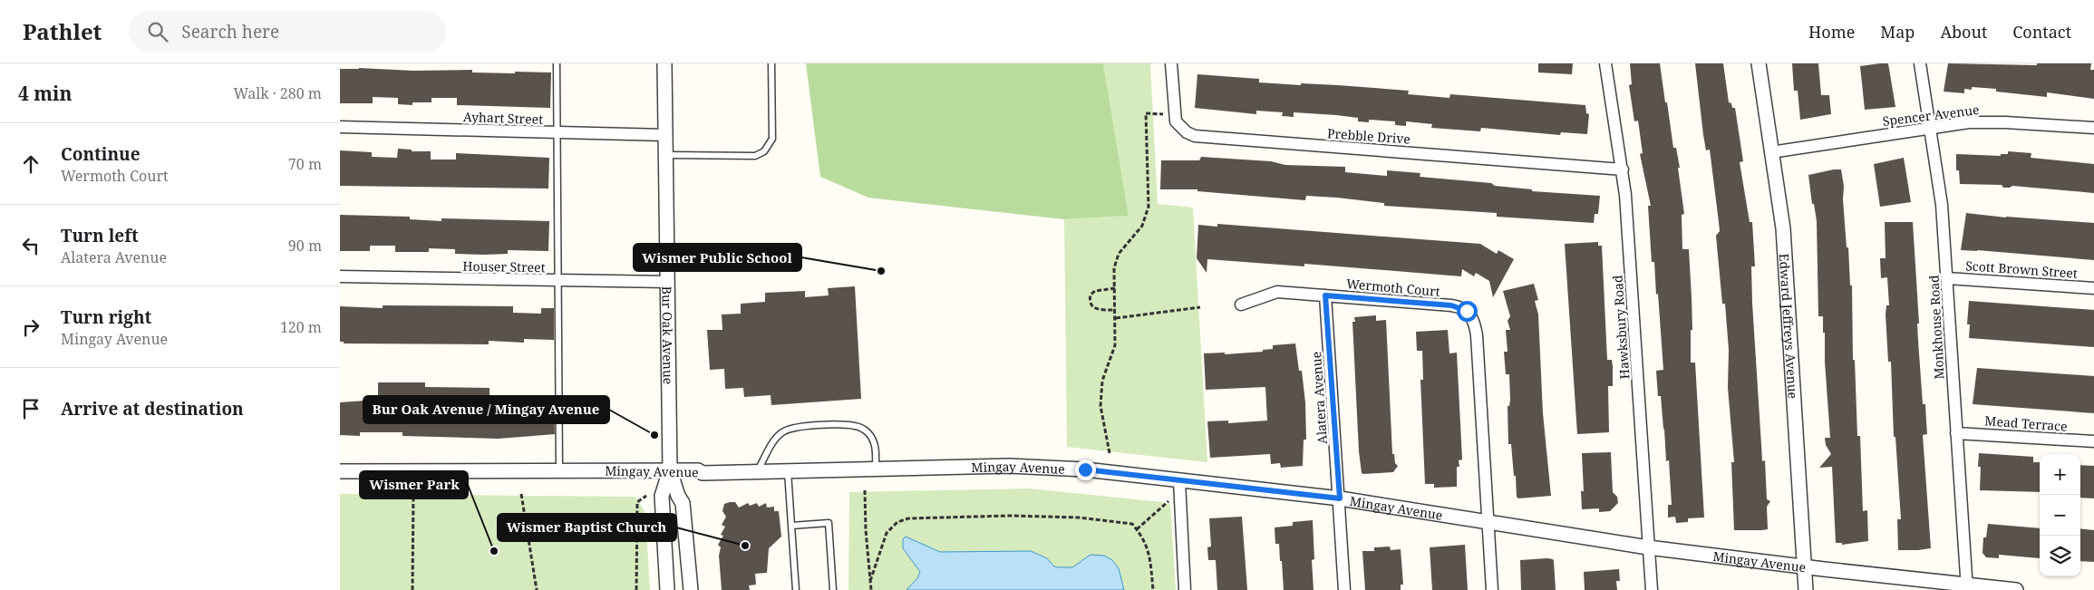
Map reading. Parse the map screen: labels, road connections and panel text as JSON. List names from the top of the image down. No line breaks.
{"streets":{"street":["Spencer Avenue","Ayhart Street","Prebble Drive","Houser Street","Scott Brown Street","Wermoth Court","Edward Jeffreys Avenue","Hawksbury Road","Monkhouse Road","Bur Oak Avenue","Alatera Avenue","Mead Terrace","Mingay Avenue"]},"crossings":[["Spencer Avenue","Edward Jeffreys Avenue"],["Spencer Avenue","Monkhouse Road"],["Ayhart Street","Bur Oak Avenue"],["Prebble Drive","Hawksbury Road"],["Houser Street","Bur Oak Avenue"],["Scott Brown Street","Monkhouse Road"],["Wermoth Court","Alatera Avenue"],["Wermoth Court","Mingay Avenue"],["Edward Jeffreys Avenue","Mingay Avenue"],["Hawksbury Road","Mingay Avenue"],["Monkhouse Road","Mead Terrace"],["Monkhouse Road","Mingay Avenue"],["Bur Oak Avenue","Mingay Avenue"],["Alatera Avenue","Mingay Avenue"]],"places":["Wismer Public School","Bur Oak Avenue / Mingay Avenue","Wismer Baptist Church","Wismer Park"],"page":{"header":"Pathlet","search":"Search here","nav":["Home","Map","About","Contact"],"heading":["4 min","Walk · 280 m"],"list":[["Continue","Wermoth Court","70 m"],["Turn left","Alatera Avenue","90 m"],["Turn right","Mingay Avenue","120 m"],"Arrive at destination"],"map_buttons":["+","−"]}}
